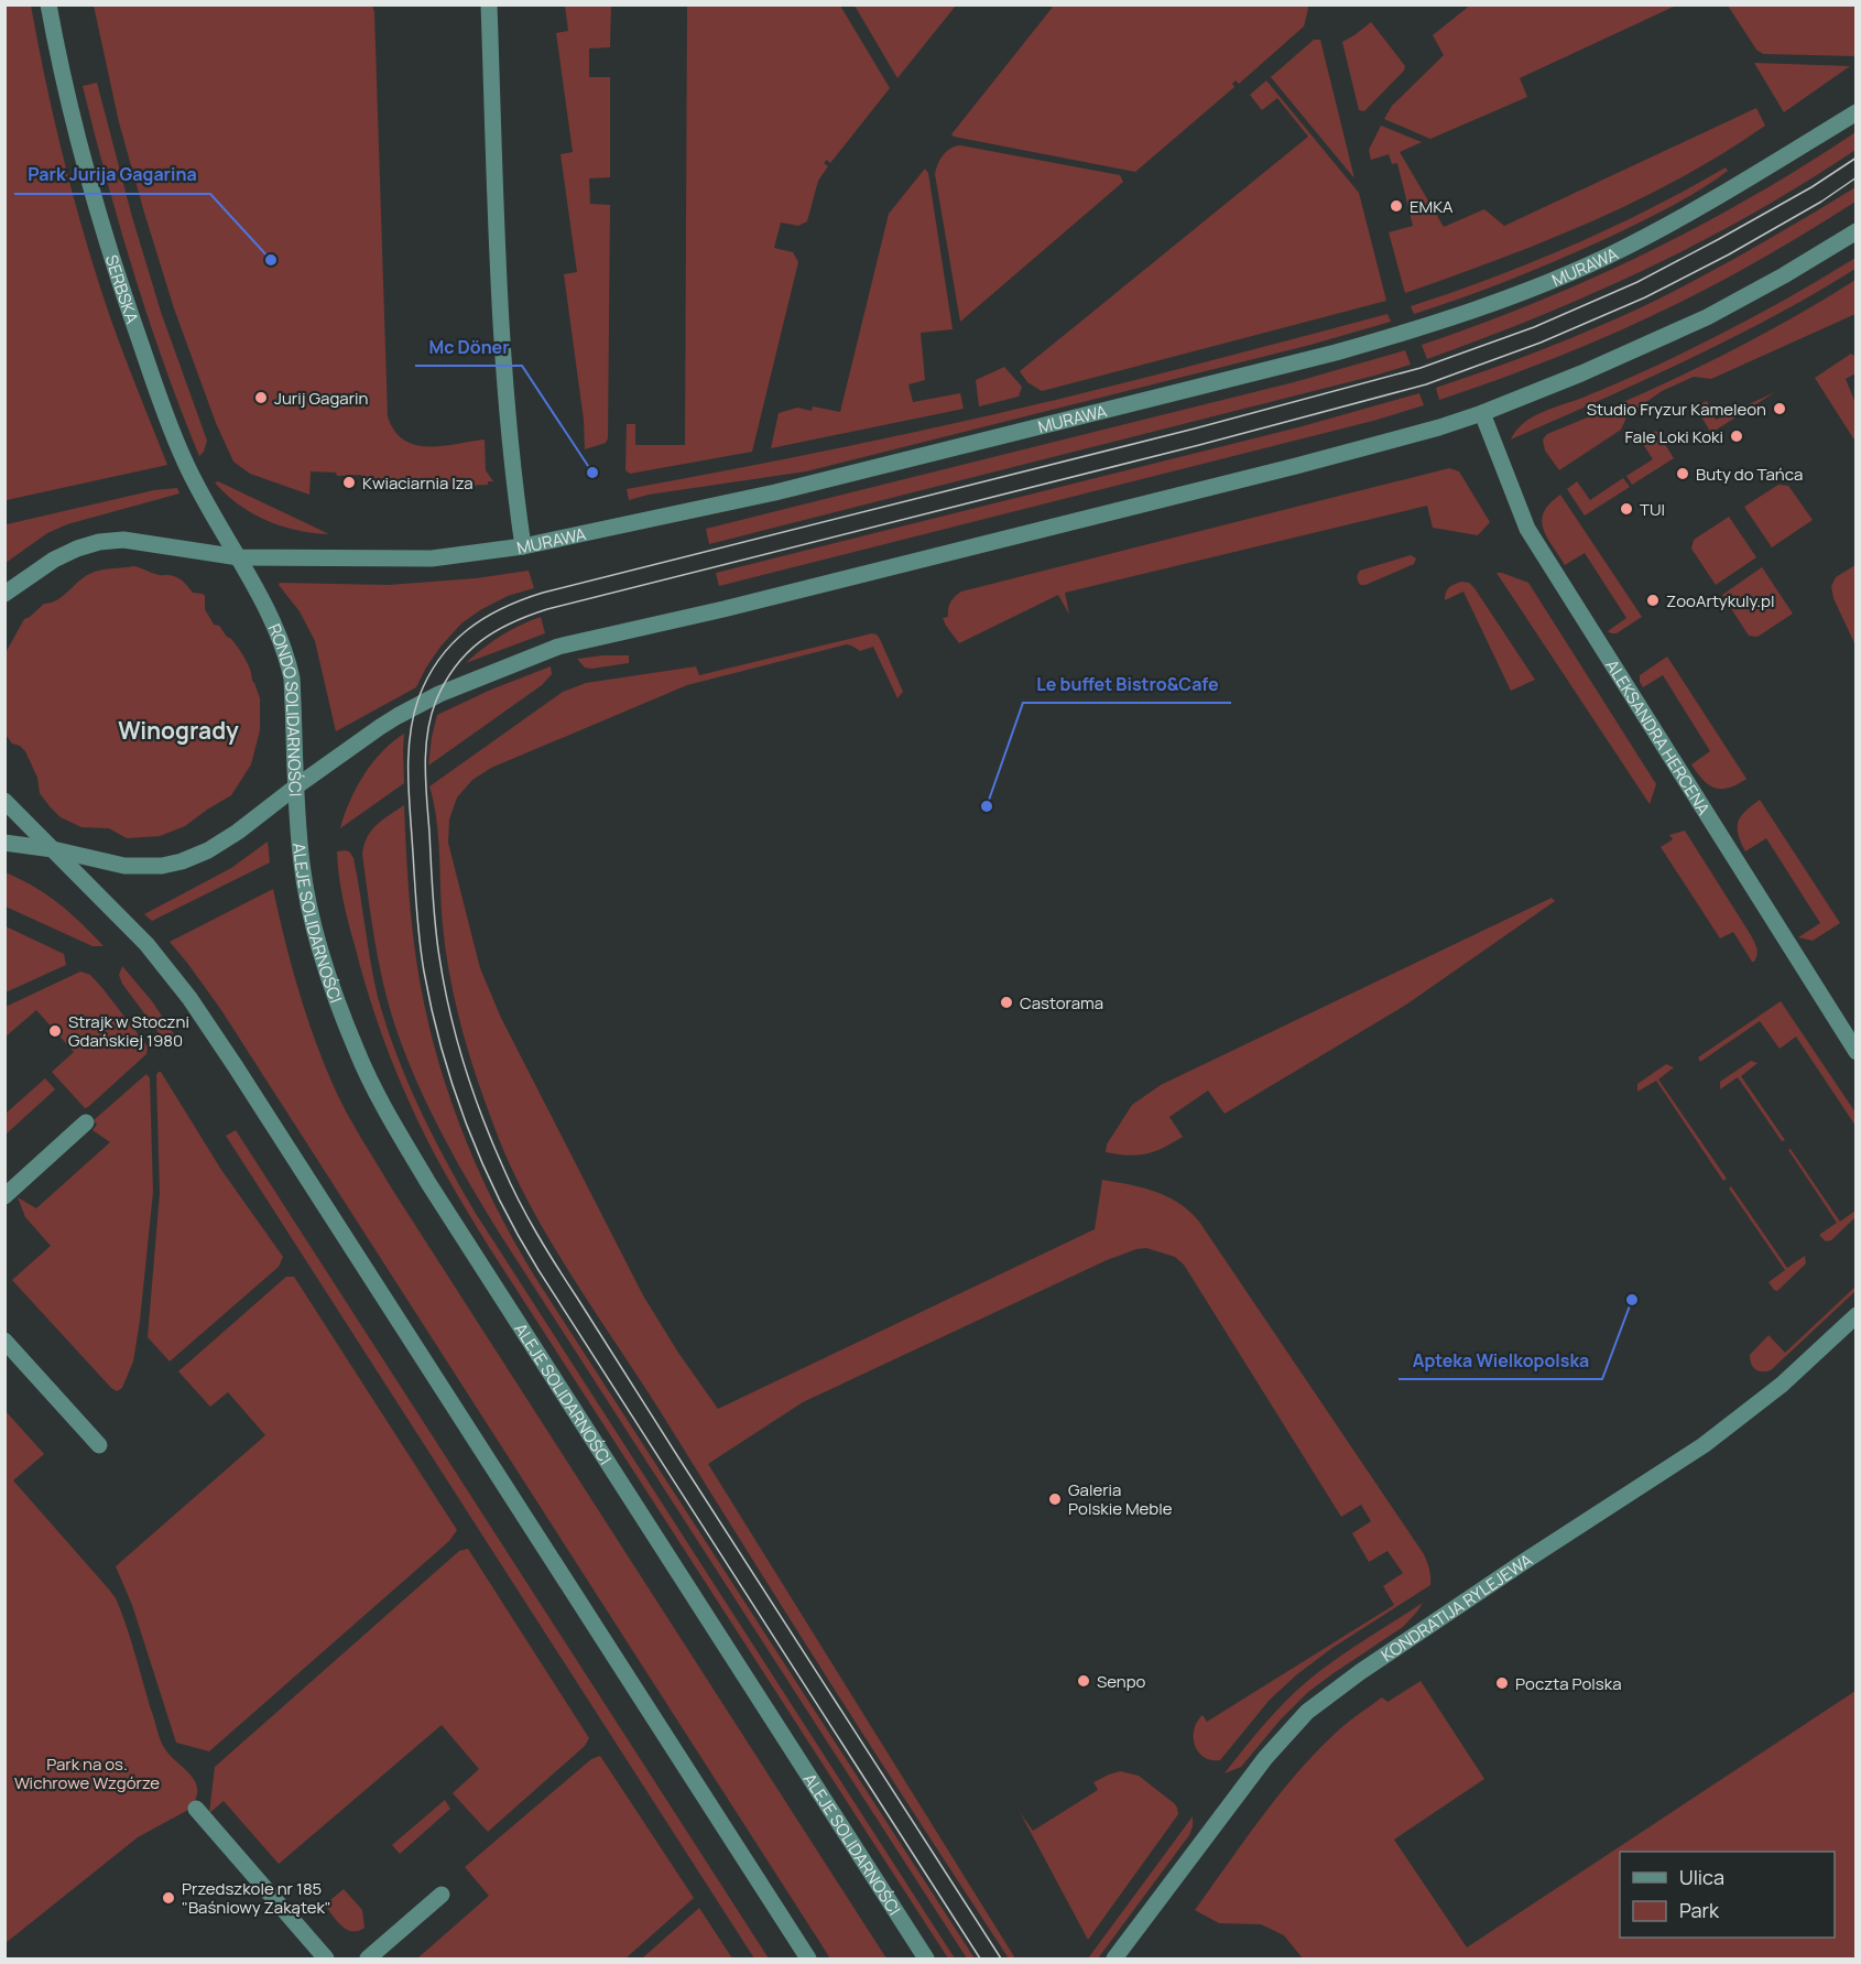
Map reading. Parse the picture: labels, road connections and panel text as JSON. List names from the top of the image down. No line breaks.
{"streets":{"street":["MURAWA","SERBSKA","RONDO SOLIDARNOŚCI","ALEKSANDRA HERCENA","ALEJE SOLIDARNOŚCI","KONDRATIJA RYLEJEWA"]},"crossings":[["MURAWA","SERBSKA"],["MURAWA","RONDO SOLIDARNOŚCI"],["SERBSKA","RONDO SOLIDARNOŚCI"],["RONDO SOLIDARNOŚCI","ALEJE SOLIDARNOŚCI"]],"districts":["Winogrady"],"parks":["Park na os. Wichrowe Wzgórze"],"places":["EMKA","Park Jurija Gagarina","Jurij Gagarin","Studio Fryzur Kameleon","Fale Loki Koki","Mc Döner","Buty do Tańca","Kwiaciarnia Iza","TUI","ZooArtykuly.pl","Le buffet Bistro&Cafe","Castorama","Strajk w Stoczni Gdańskiej 1980","Apteka Wielkopolska","Galeria Polskie Meble","Senpo","Poczta Polska","Przedszkole nr 185 \"Baśniowy Zakątek\""],"legend":["Ulica","Park"]}
